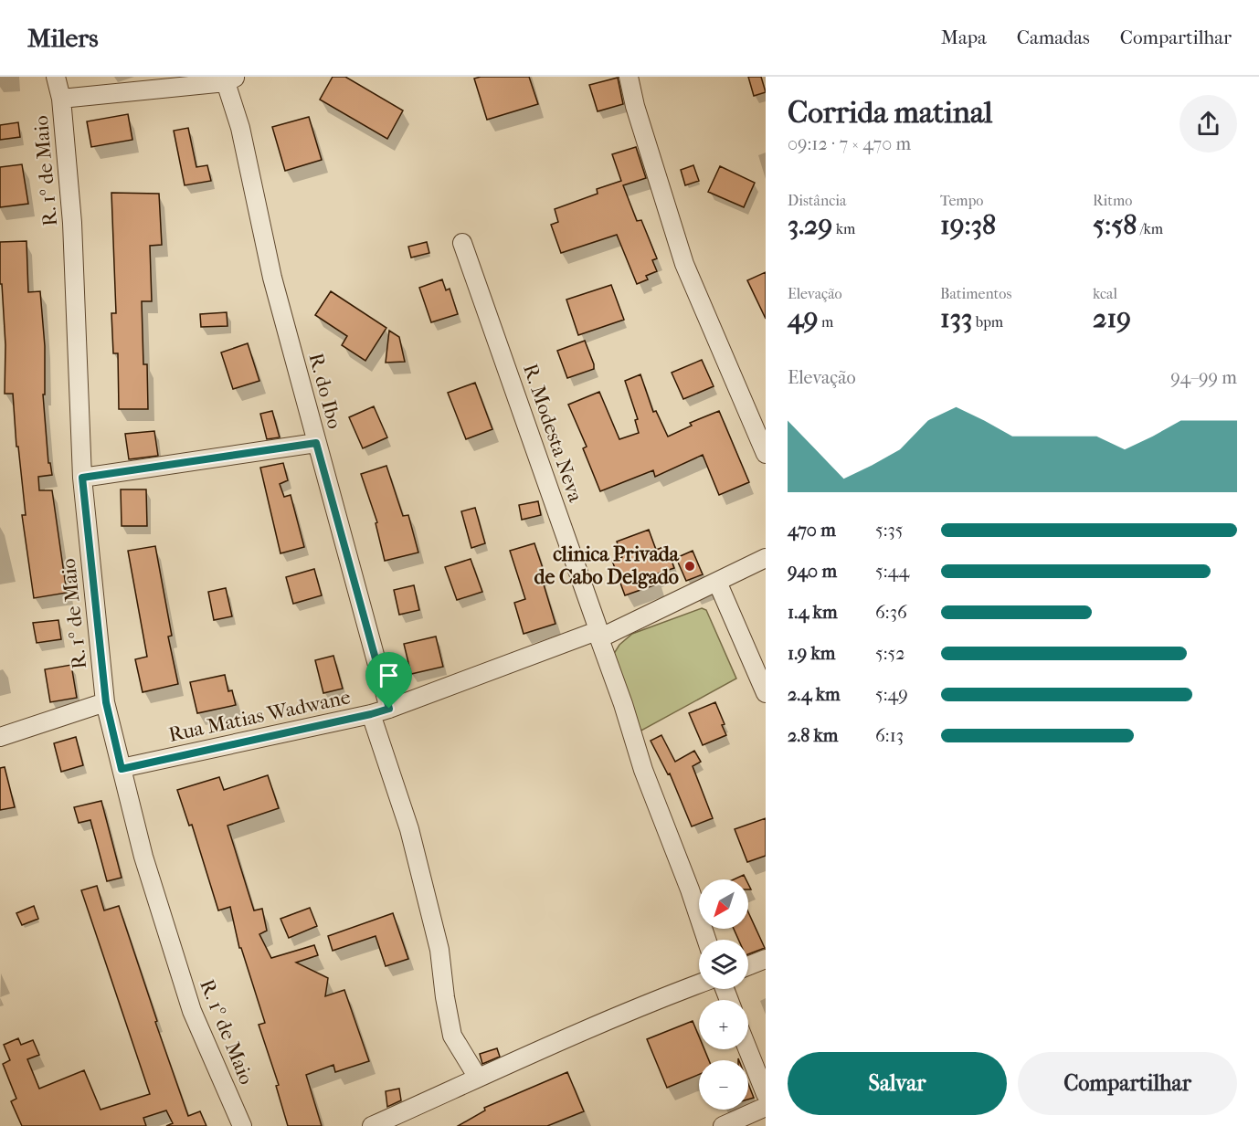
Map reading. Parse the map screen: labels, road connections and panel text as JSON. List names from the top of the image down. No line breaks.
{"streets":{"street":["R. 1º de Maio","R. do Ibo","R. Modesta Neva","Rua Matias Wadwane"]},"crossings":[["R. 1º de Maio","Rua Matias Wadwane"],["R. do Ibo","Rua Matias Wadwane"],["R. Modesta Neva","Rua Matias Wadwane"]],"places":["clinica Privada de Cabo Delgado"],"north":"bottom left","page":{"header":"Milers","nav":["Mapa","Camadas","Compartilhar"],"heading":["Corrida matinal","09:12 · 7 × 470 m"],"stats":[["Distância","3.29 km"],["Tempo","19:38"],["Ritmo","5:58 /km"],["Elevação","49 m"],["Batimentos","133 bpm"],["kcal","219"]],"chart":["Elevação","94–99 m"],"list":[{"name":"470 m","note":"5:35"},{"name":"940 m","note":"5:44"},{"name":"1.4 km","note":"6:36"},{"name":"1.9 km","note":"5:52"},{"name":"2.4 km","note":"5:49"},{"name":"2.8 km","note":"6:13"}],"map_buttons":["+","−"],"buttons":["Salvar","Compartilhar"]}}
